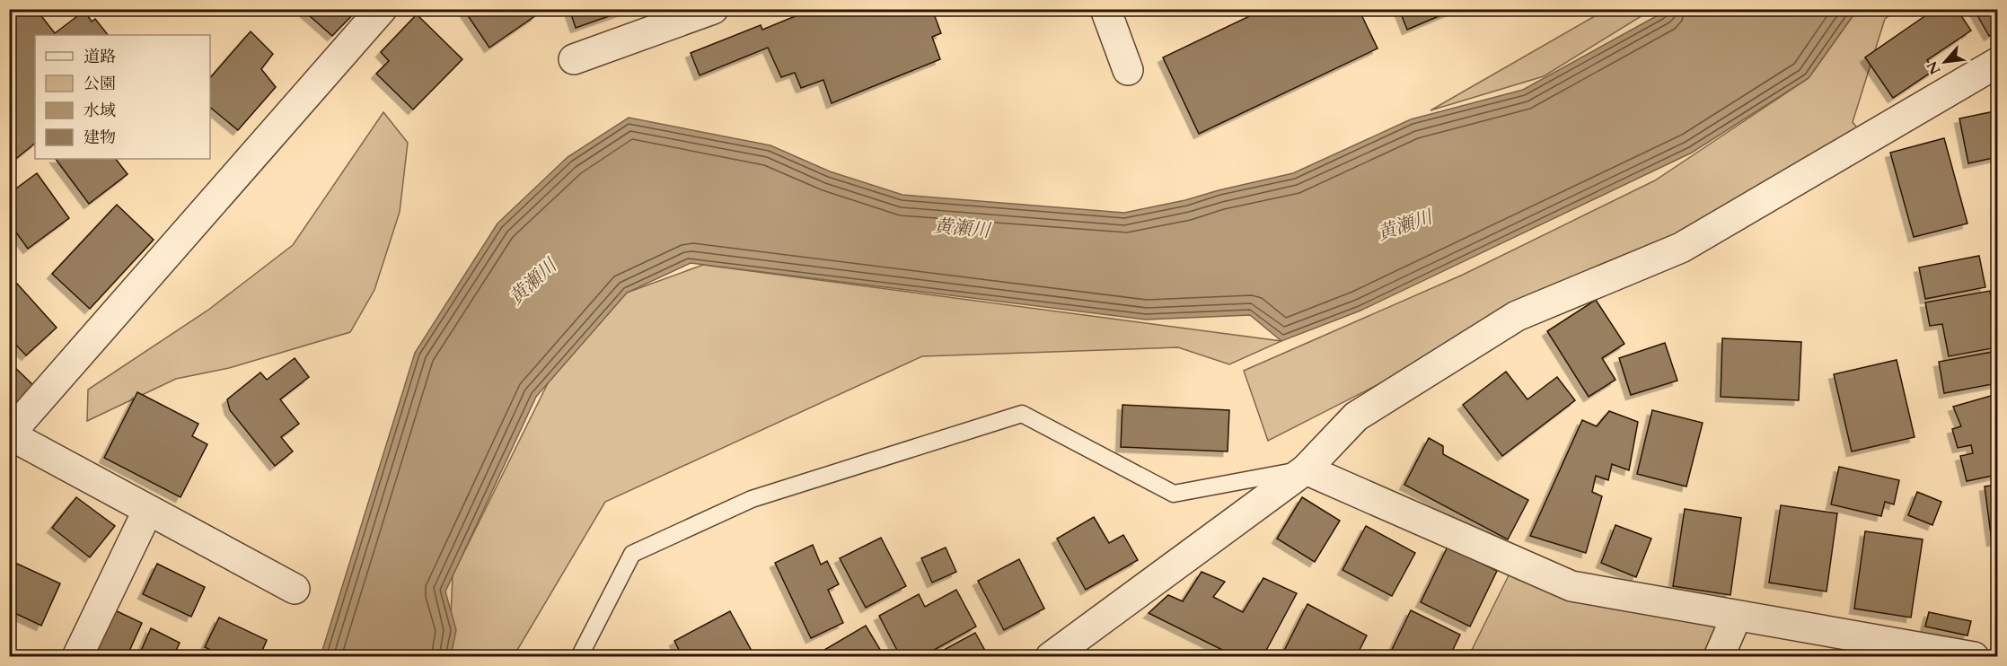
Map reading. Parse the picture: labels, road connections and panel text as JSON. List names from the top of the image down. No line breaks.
{"water":["黄瀬川"],"legend":["道路","公園","水域","建物"],"north":"bottom left"}
